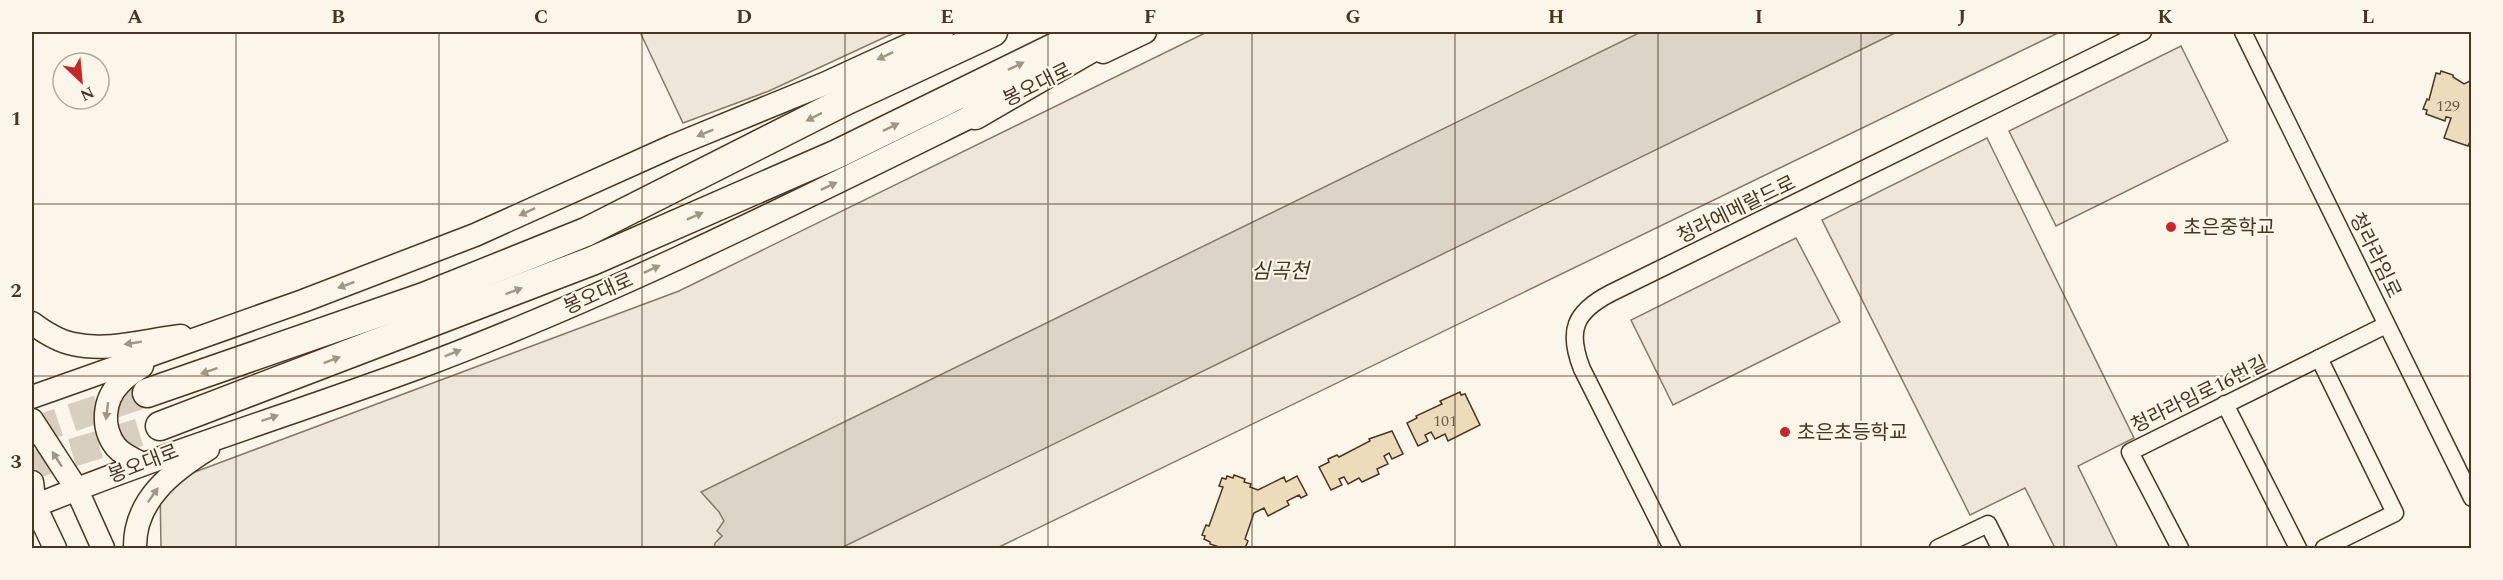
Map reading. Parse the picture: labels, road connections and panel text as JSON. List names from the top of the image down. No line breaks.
{"streets":{"highway":["봉오대로"],"street":["청라에메랄드로","청라라임로","청라라임로16번길"]},"crossings":[["청라라임로","청라라임로16번길"]],"water":["심곡천"],"places":["초은중학교","초은초등학교"],"house_numbers":["129","101"],"north":"bottom right","grid":{"columns":["A","B","C","D","E","F","G","H","I","J","K","L"],"rows":["1","2","3"]}}
